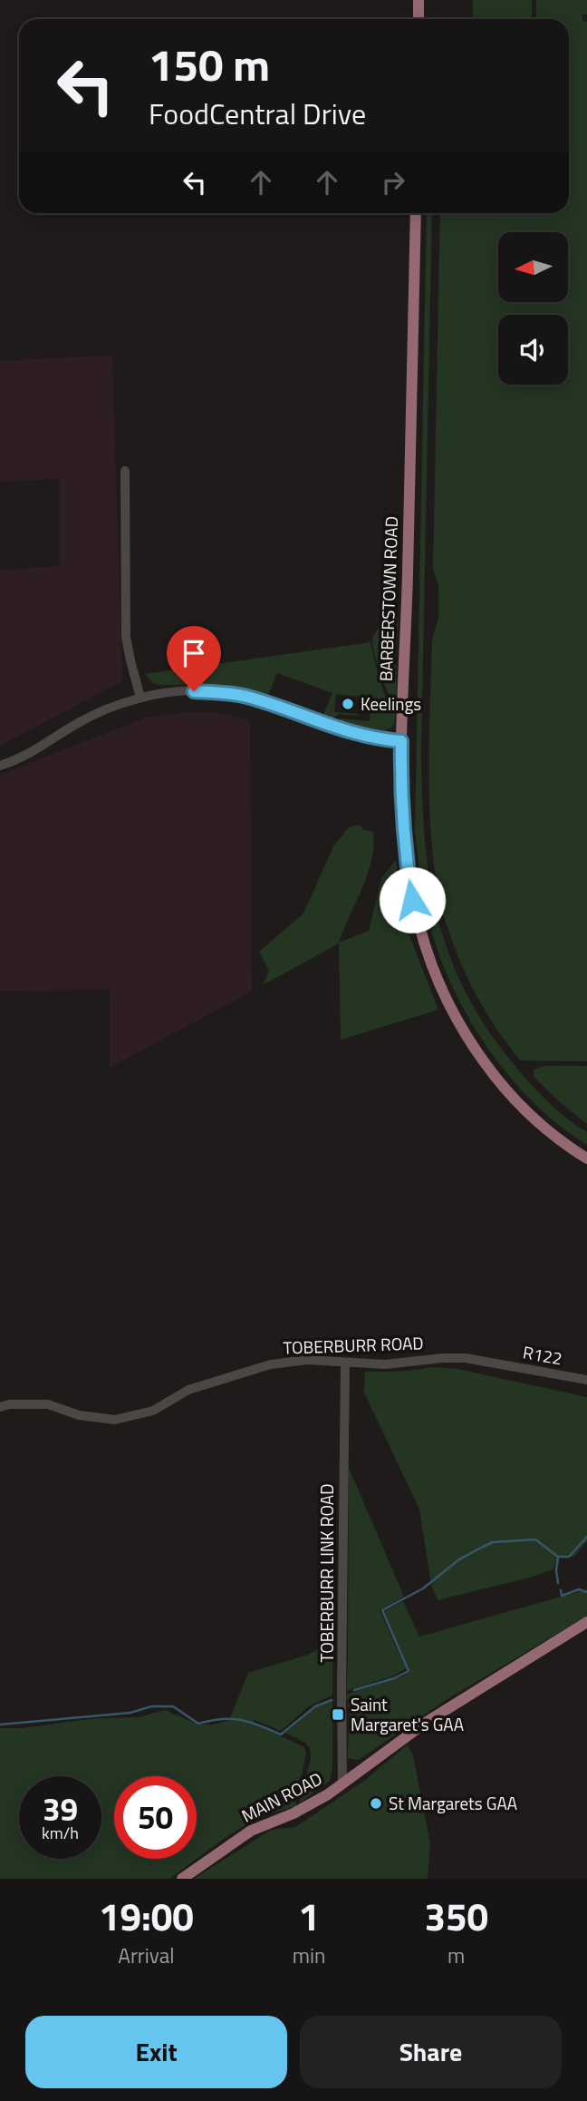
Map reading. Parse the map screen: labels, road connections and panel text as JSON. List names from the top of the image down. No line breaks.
{"streets":{"main road":["BARBERSTOWN ROAD","MAIN ROAD"],"street":["TOBERBURR ROAD","R122","TOBERBURR LINK ROAD"]},"crossings":[["TOBERBURR ROAD","R122"],["TOBERBURR ROAD","TOBERBURR LINK ROAD"],["TOBERBURR LINK ROAD","MAIN ROAD"]],"places":{"other":["Keelings","St Margarets GAA"],"transit":["Saint Margaret's GAA"]},"north":"left","page":{"turn":["150 m","FoodCentral Drive"],"speed":"39 km/h","limit":"50","eta":["19:00","Arrival","1","min","350","m"],"buttons":["Exit","Share"]}}
